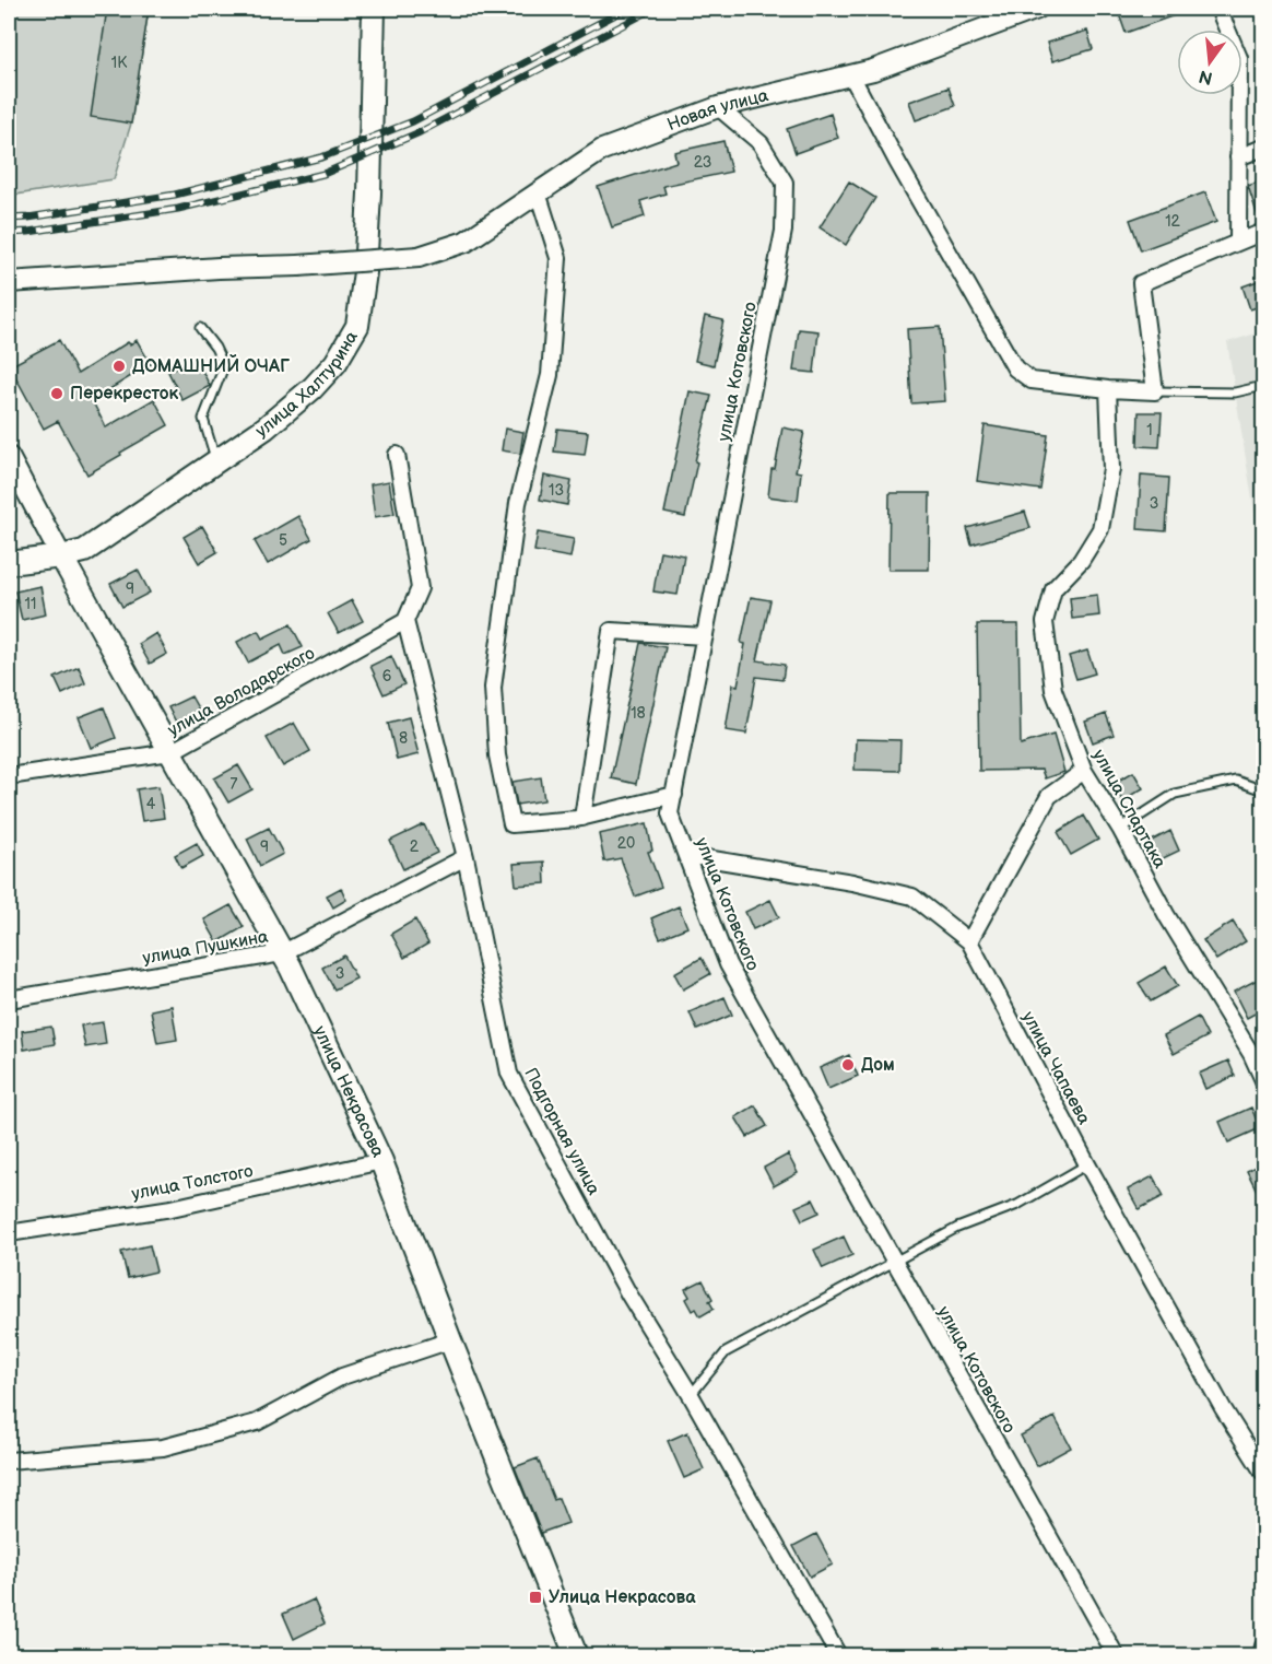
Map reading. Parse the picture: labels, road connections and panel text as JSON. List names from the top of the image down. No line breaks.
{"streets":{"main road":["улица Халтурина","улица Некрасова"],"street":["Новая улица","улица Котовского","улица Володарского","улица Спартака","улица Пушкина","улица Чапаева","Подгорная улица","улица Толстого"]},"crossings":[["Новая улица","улица Котовского"],["улица Котовского","улица Чапаева"],["улица Халтурина","улица Некрасова"],["улица Володарского","улица Некрасова"],["улица Володарского","Подгорная улица"],["улица Пушкина","улица Некрасова"],["улица Пушкина","Подгорная улица"],["улица Некрасова","улица Толстого"]],"places":{"other":["ДОМАШНИЙ ОЧАГ","Перекресток","Дом"],"transit":["Улица Некрасова"]},"house_numbers":["1К","23","12","1","13","3","5","9","11","6","18","8","7","4","20","9","2","3"],"north":"bottom"}
